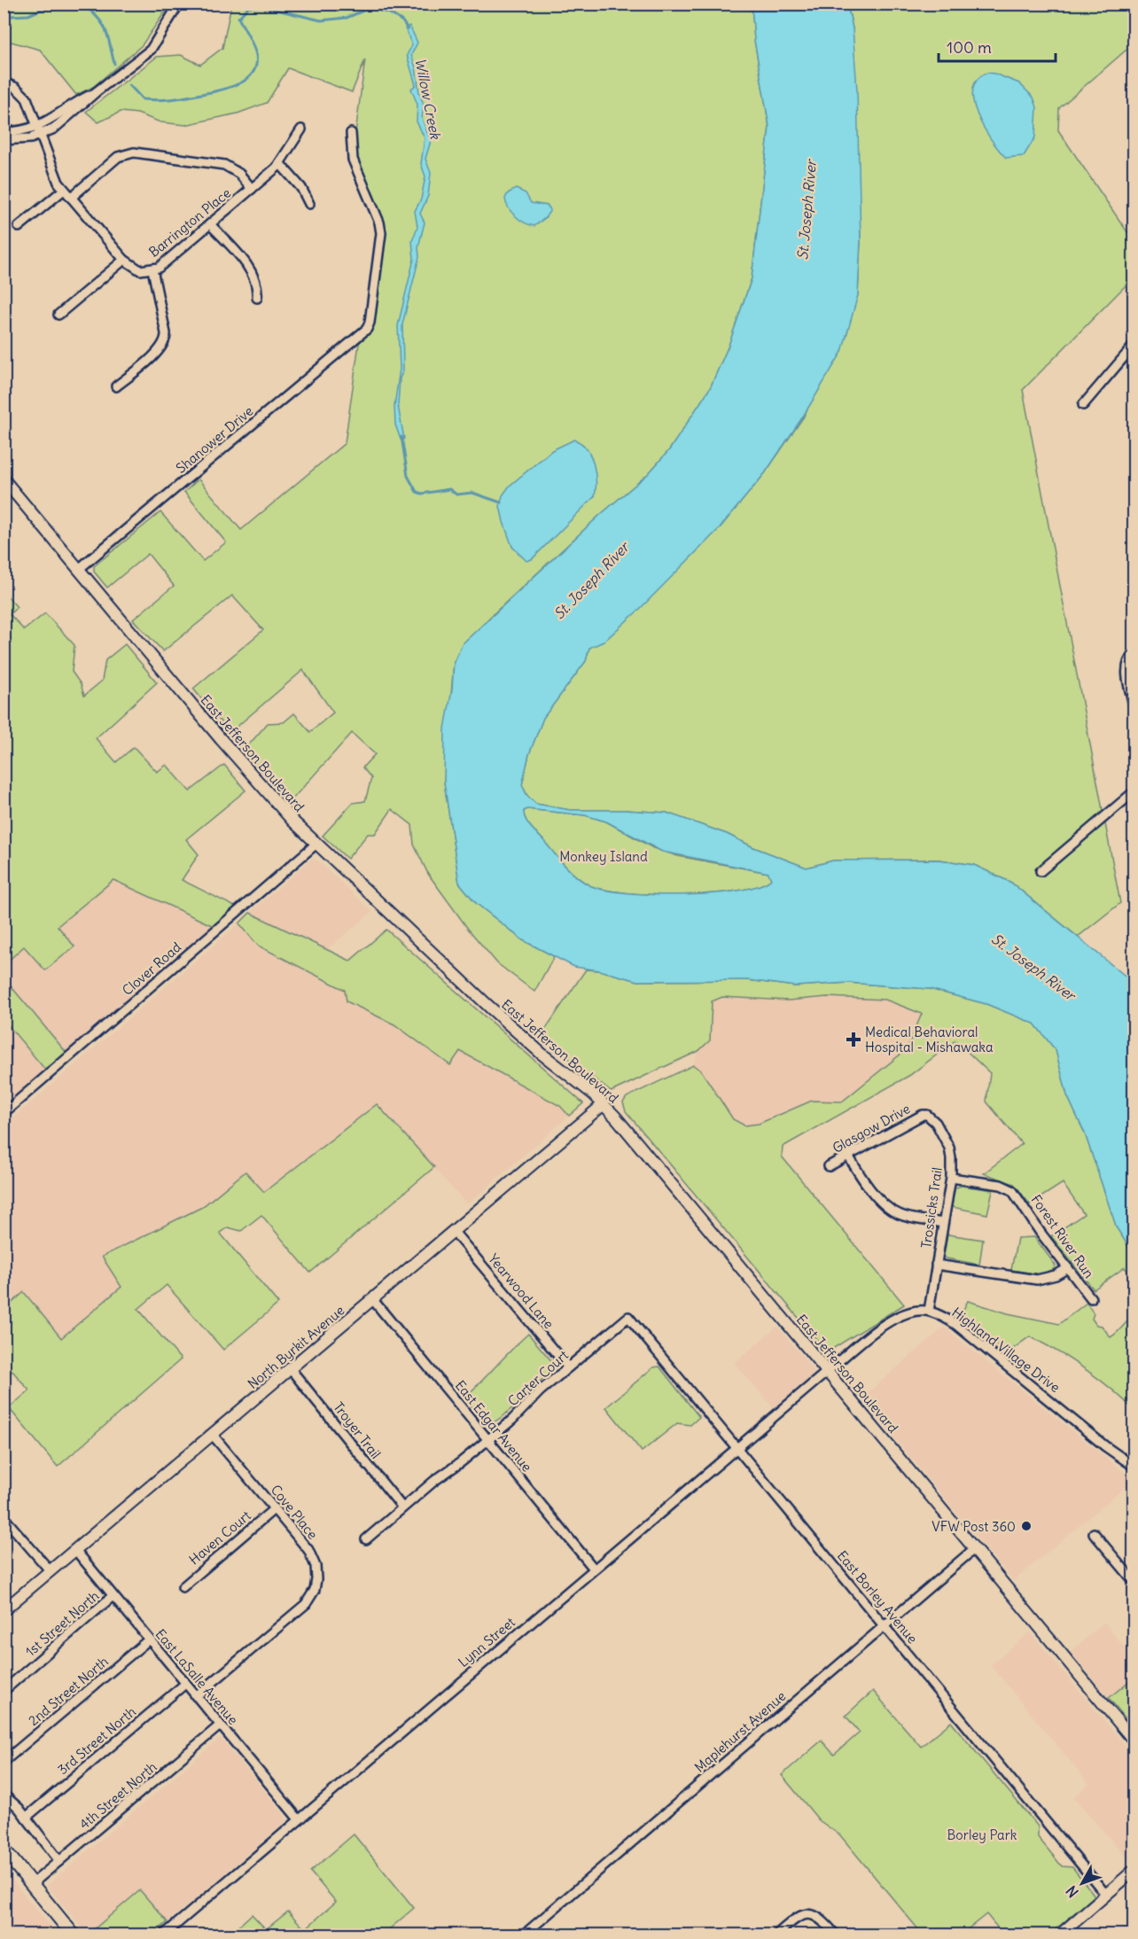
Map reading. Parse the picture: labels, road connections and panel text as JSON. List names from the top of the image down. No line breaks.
{"streets":{"street":["Barrington Place","Shanower Drive","East Jefferson Boulevard","Clover Road","Glasgow Drive","Trossicks Trail","Forest River Run","Yearwood Lane","North Byrkit Avenue","Highland Village Drive","Carter Court","East Edgar Avenue","Troyer Trail","Cove Place","Haven Court","East Borley Avenue","1st Street North","Lynn Street","East LaSalle Avenue","2nd Street North","Maplehurst Avenue","3rd Street North","4th Street North"]},"crossings":[["Shanower Drive","East Jefferson Boulevard"],["East Jefferson Boulevard","Clover Road"],["East Jefferson Boulevard","North Byrkit Avenue"],["East Jefferson Boulevard","Lynn Street"],["East Jefferson Boulevard","Maplehurst Avenue"],["Glasgow Drive","Trossicks Trail"],["Trossicks Trail","Forest River Run"],["Trossicks Trail","Highland Village Drive"],["Yearwood Lane","North Byrkit Avenue"],["Yearwood Lane","Carter Court"],["North Byrkit Avenue","East Edgar Avenue"],["North Byrkit Avenue","Troyer Trail"],["North Byrkit Avenue","Cove Place"],["North Byrkit Avenue","East LaSalle Avenue"],["Carter Court","East Edgar Avenue"],["Carter Court","Troyer Trail"],["Carter Court","East Borley Avenue"],["East Edgar Avenue","Lynn Street"],["Cove Place","Haven Court"],["Cove Place","East LaSalle Avenue"],["East Borley Avenue","Lynn Street"],["East Borley Avenue","Maplehurst Avenue"],["1st Street North","East LaSalle Avenue"],["Lynn Street","East LaSalle Avenue"],["East LaSalle Avenue","2nd Street North"],["East LaSalle Avenue","3rd Street North"],["East LaSalle Avenue","4th Street North"]],"water":["Willow Creek","St. Joseph River"],"parks":["Monkey Island","Borley Park"],"places":{"health":["Medical Behavioral Hospital - Mishawaka"],"other":["VFW Post 360"]},"scale_bar":"100 m","north":"bottom left"}
